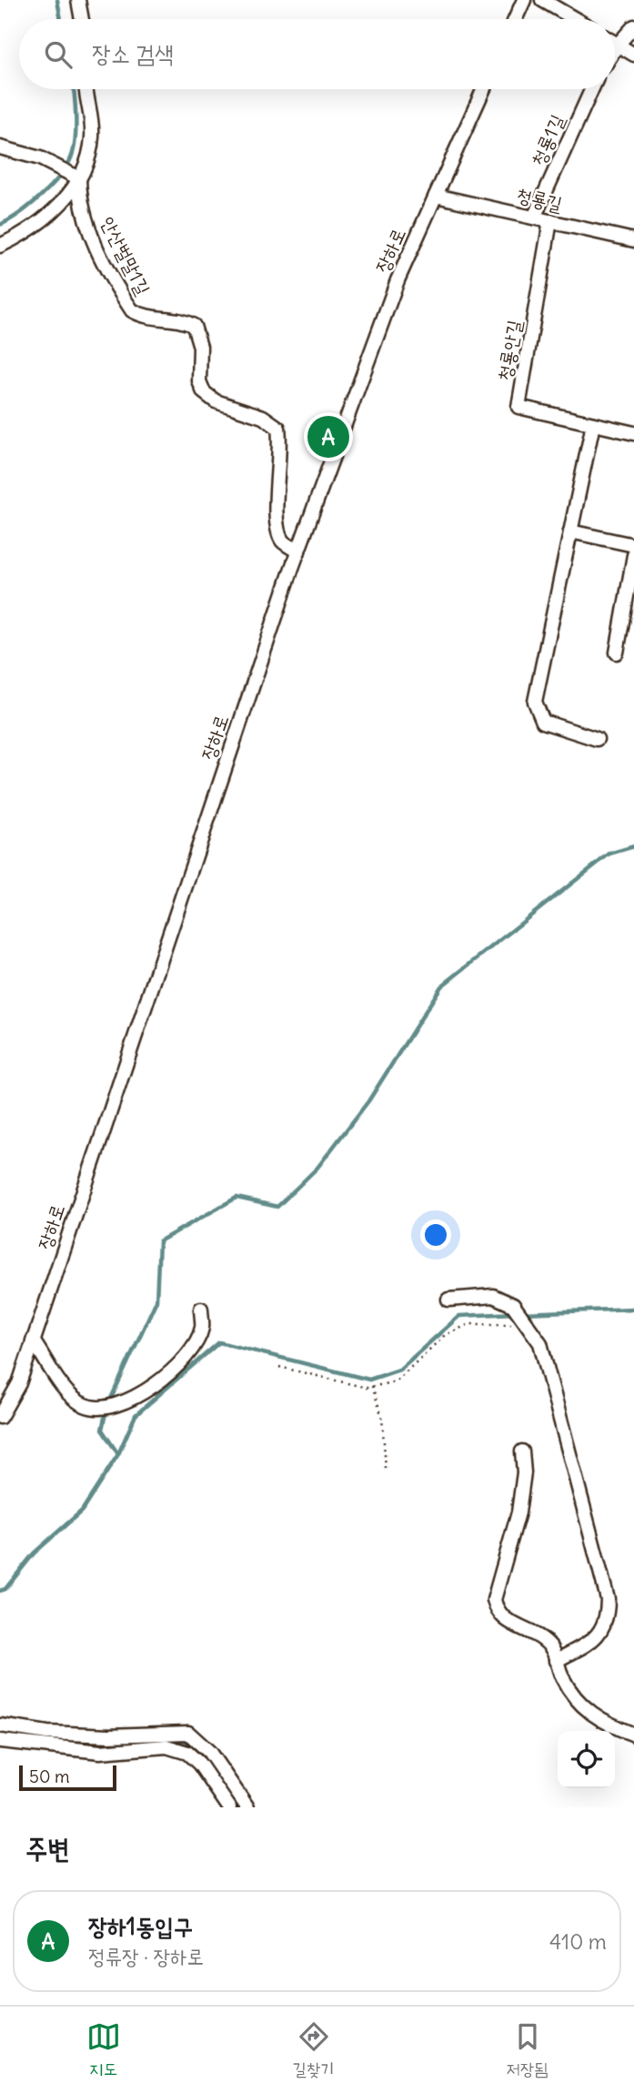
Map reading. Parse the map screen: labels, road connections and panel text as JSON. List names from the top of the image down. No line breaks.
{"streets":{"street":["청룡1길","청룡길","장하로","안산벌말1길","청룡안길"]},"crossings":[["청룡1길","청룡길"],["청룡길","장하로"],["청룡길","청룡안길"],["장하로","안산벌말1길"]],"scale_bar":"50 m","page":{"search":"장소 검색","pins":"A","scale":"50 m","heading":"주변","list":[{"mark":"A","name":"장하1동입구","note":"정류장 · 장하로","value":"410 m"}],"nav":["지도","길찾기","저장됨"]}}
